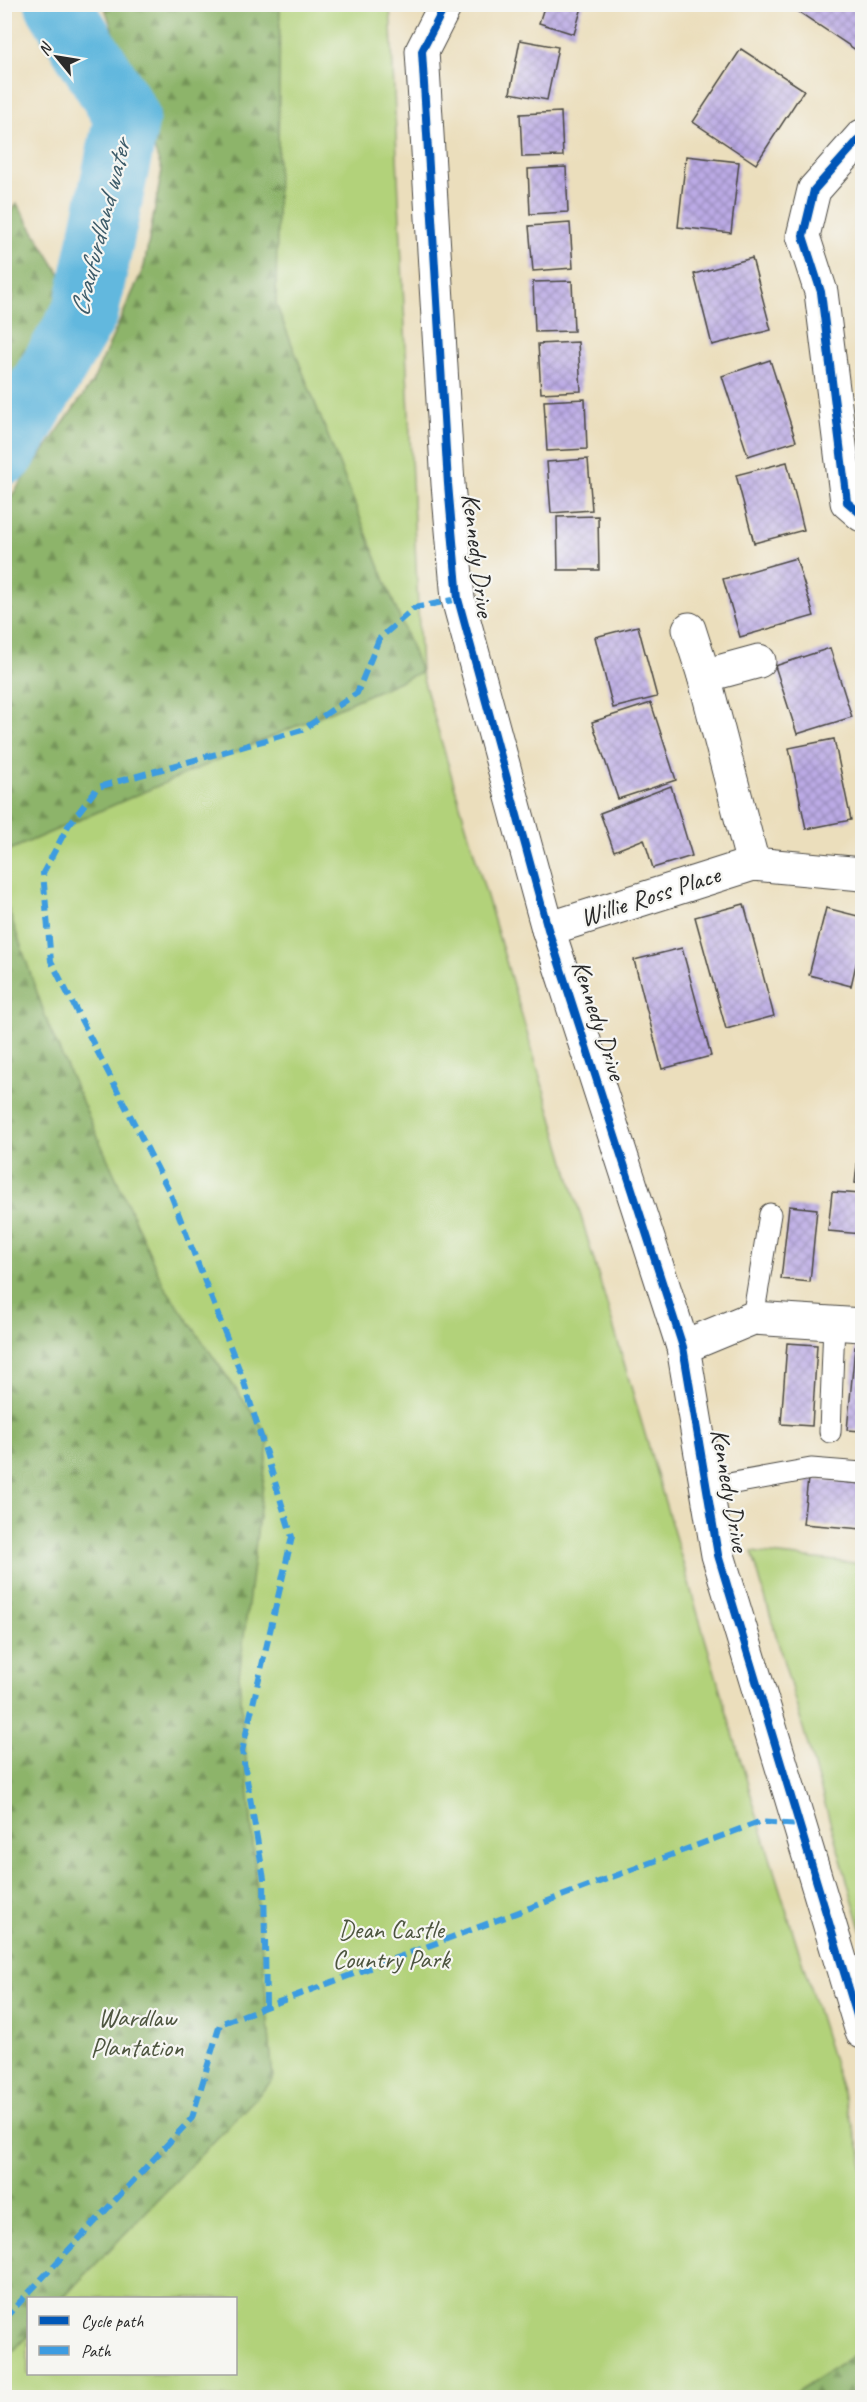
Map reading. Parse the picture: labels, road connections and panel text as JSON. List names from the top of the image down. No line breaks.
{"streets":{"street":["Kennedy Drive","Willie Ross Place"]},"crossings":[["Kennedy Drive","Willie Ross Place"]],"water":["Craufurdland water"],"parks":["Dean Castle Country Park","Wardlaw Plantation"],"legend":["Cycle path","Path"],"north":"top left"}
